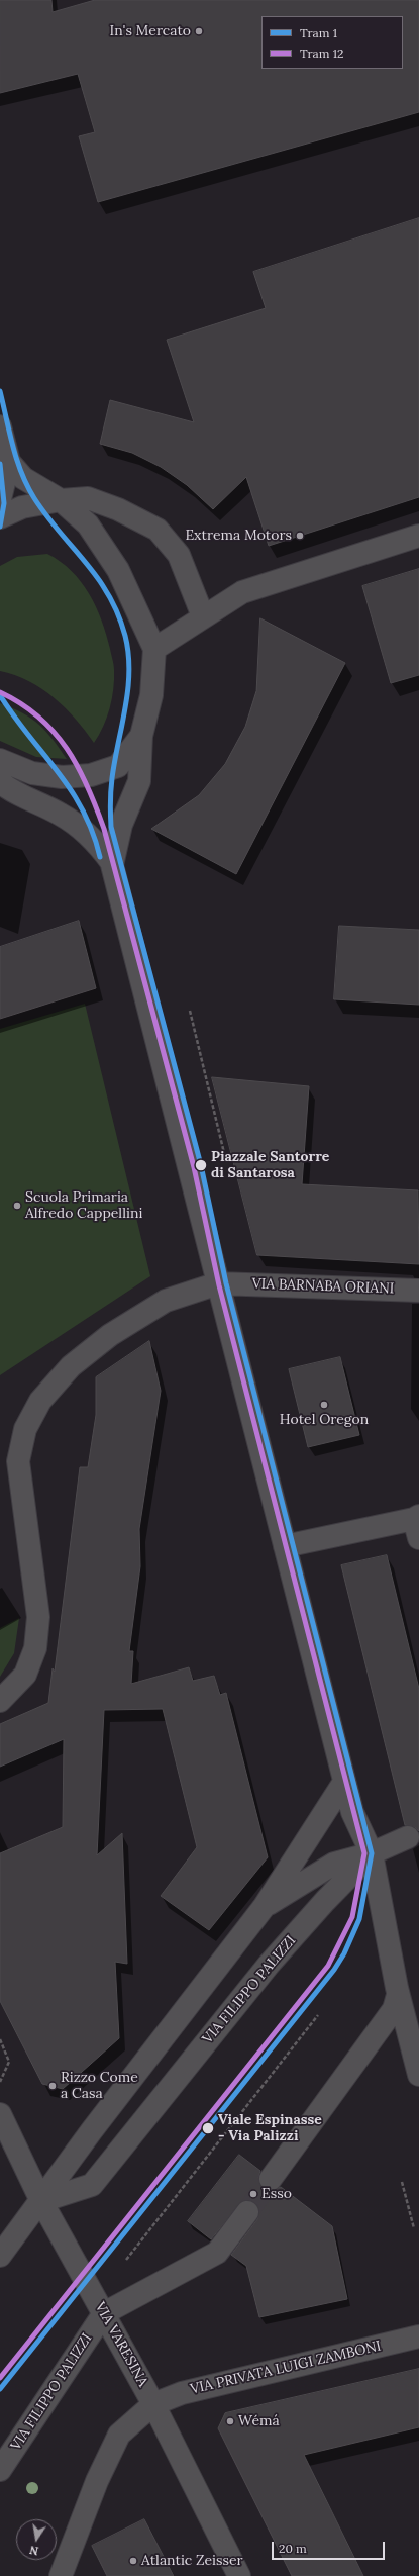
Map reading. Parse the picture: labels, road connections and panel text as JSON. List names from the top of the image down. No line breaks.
{"streets":{"street":["VIA BARNABA ORIANI","VIA FILIPPO PALIZZI","VIA VARESINA","VIA PRIVATA LUIGI ZAMBONI"]},"crossings":[["VIA FILIPPO PALIZZI","VIA VARESINA"],["VIA VARESINA","VIA PRIVATA LUIGI ZAMBONI"]],"places":["In's Mercato","Extrema Motors","Piazzale Santorre di Santarosa","Scuola Primaria Alfredo Cappellini","Hotel Oregon","Rizzo Come a Casa","Viale Espinasse - Via Palizzi","Esso","Wémá","Atlantic Zeisser"],"lines":["tram line 1","tram line 12"],"legend":["Tram 1","Tram 12"],"scale_bar":"20 m","north":"bottom"}
